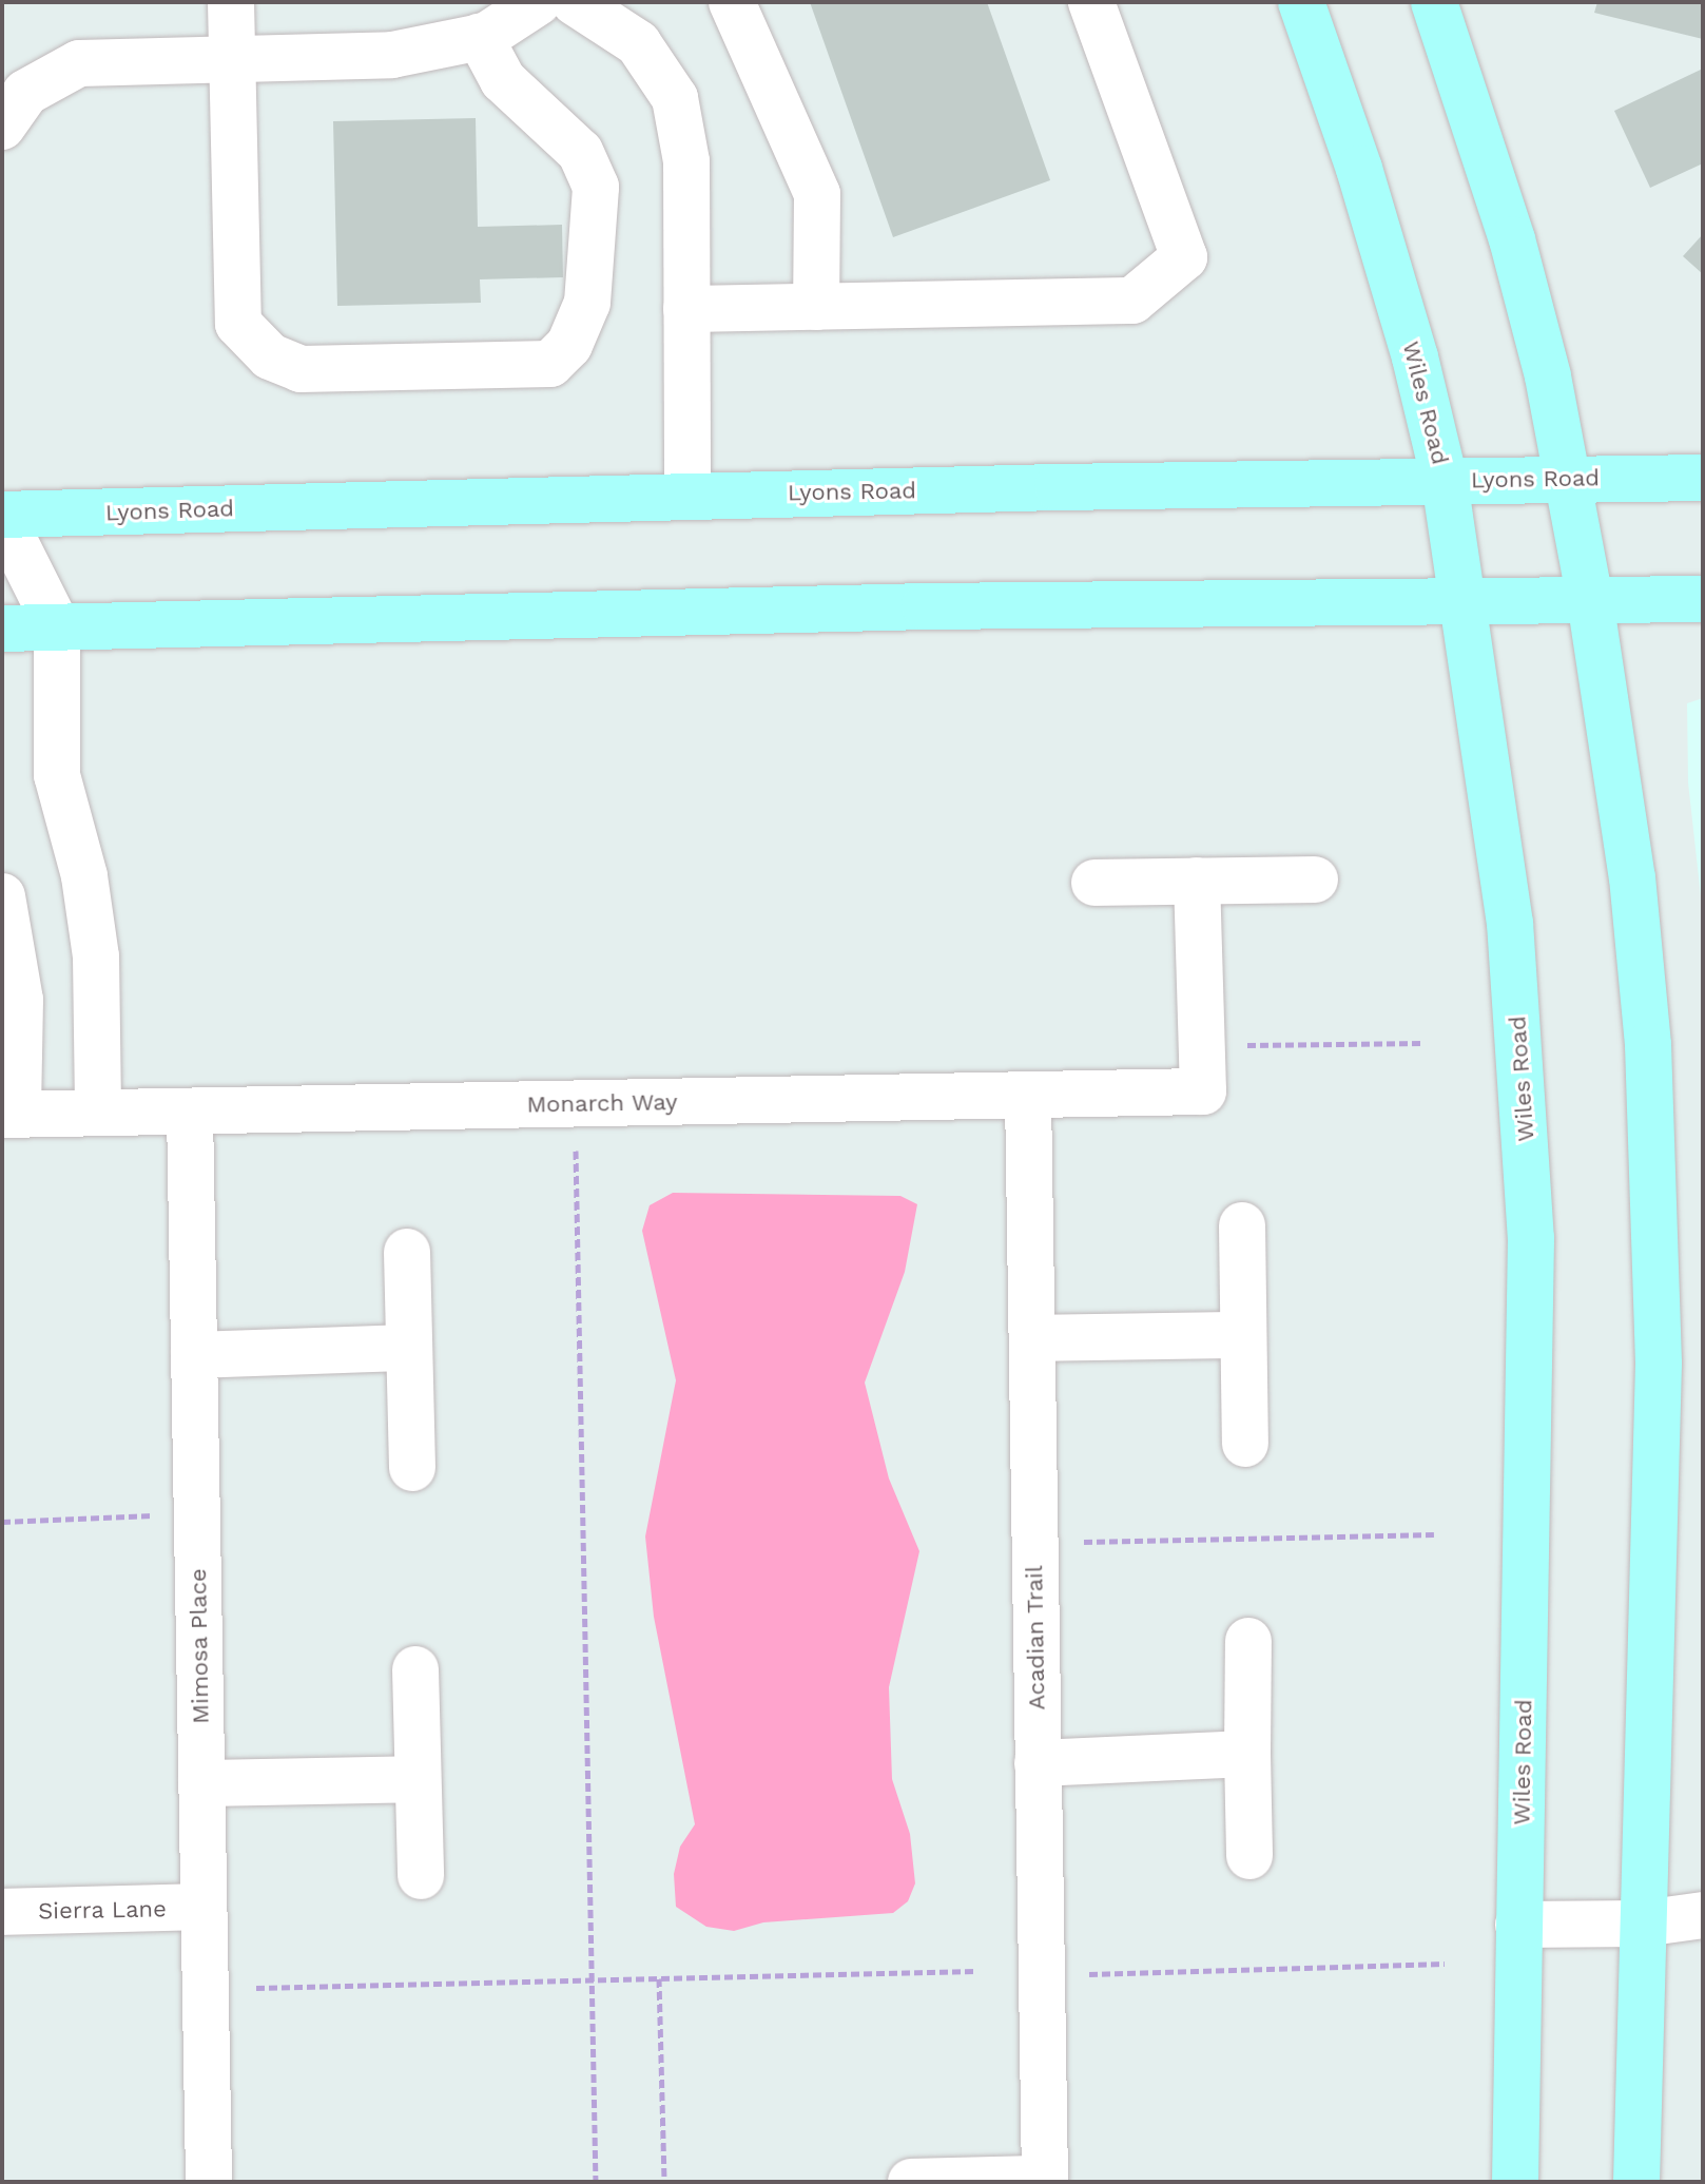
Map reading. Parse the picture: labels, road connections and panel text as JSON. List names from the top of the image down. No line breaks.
{"streets":{"main road":["Wiles Road","Lyons Road"],"street":["Monarch Way","Acadian Trail","Mimosa Place","Sierra Lane"]},"crossings":[["Wiles Road","Lyons Road"],["Monarch Way","Acadian Trail"],["Monarch Way","Mimosa Place"],["Mimosa Place","Sierra Lane"]]}
